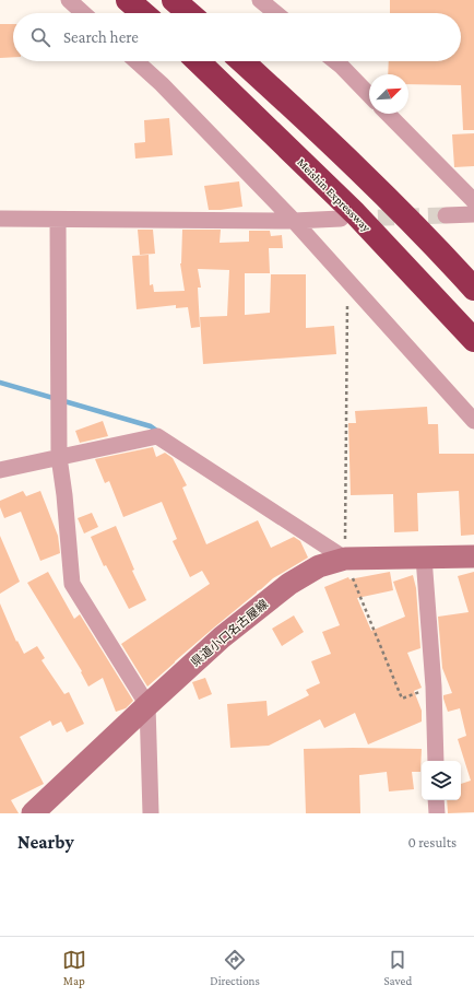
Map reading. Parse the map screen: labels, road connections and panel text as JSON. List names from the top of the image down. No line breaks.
{"streets":{"highway":["Meishin Expressway"],"main road":["県道小口名古屋線"]},"north":"top right","page":{"search":"Search here","heading":["Nearby","0 results"],"nav":["Map","Directions","Saved"]}}
